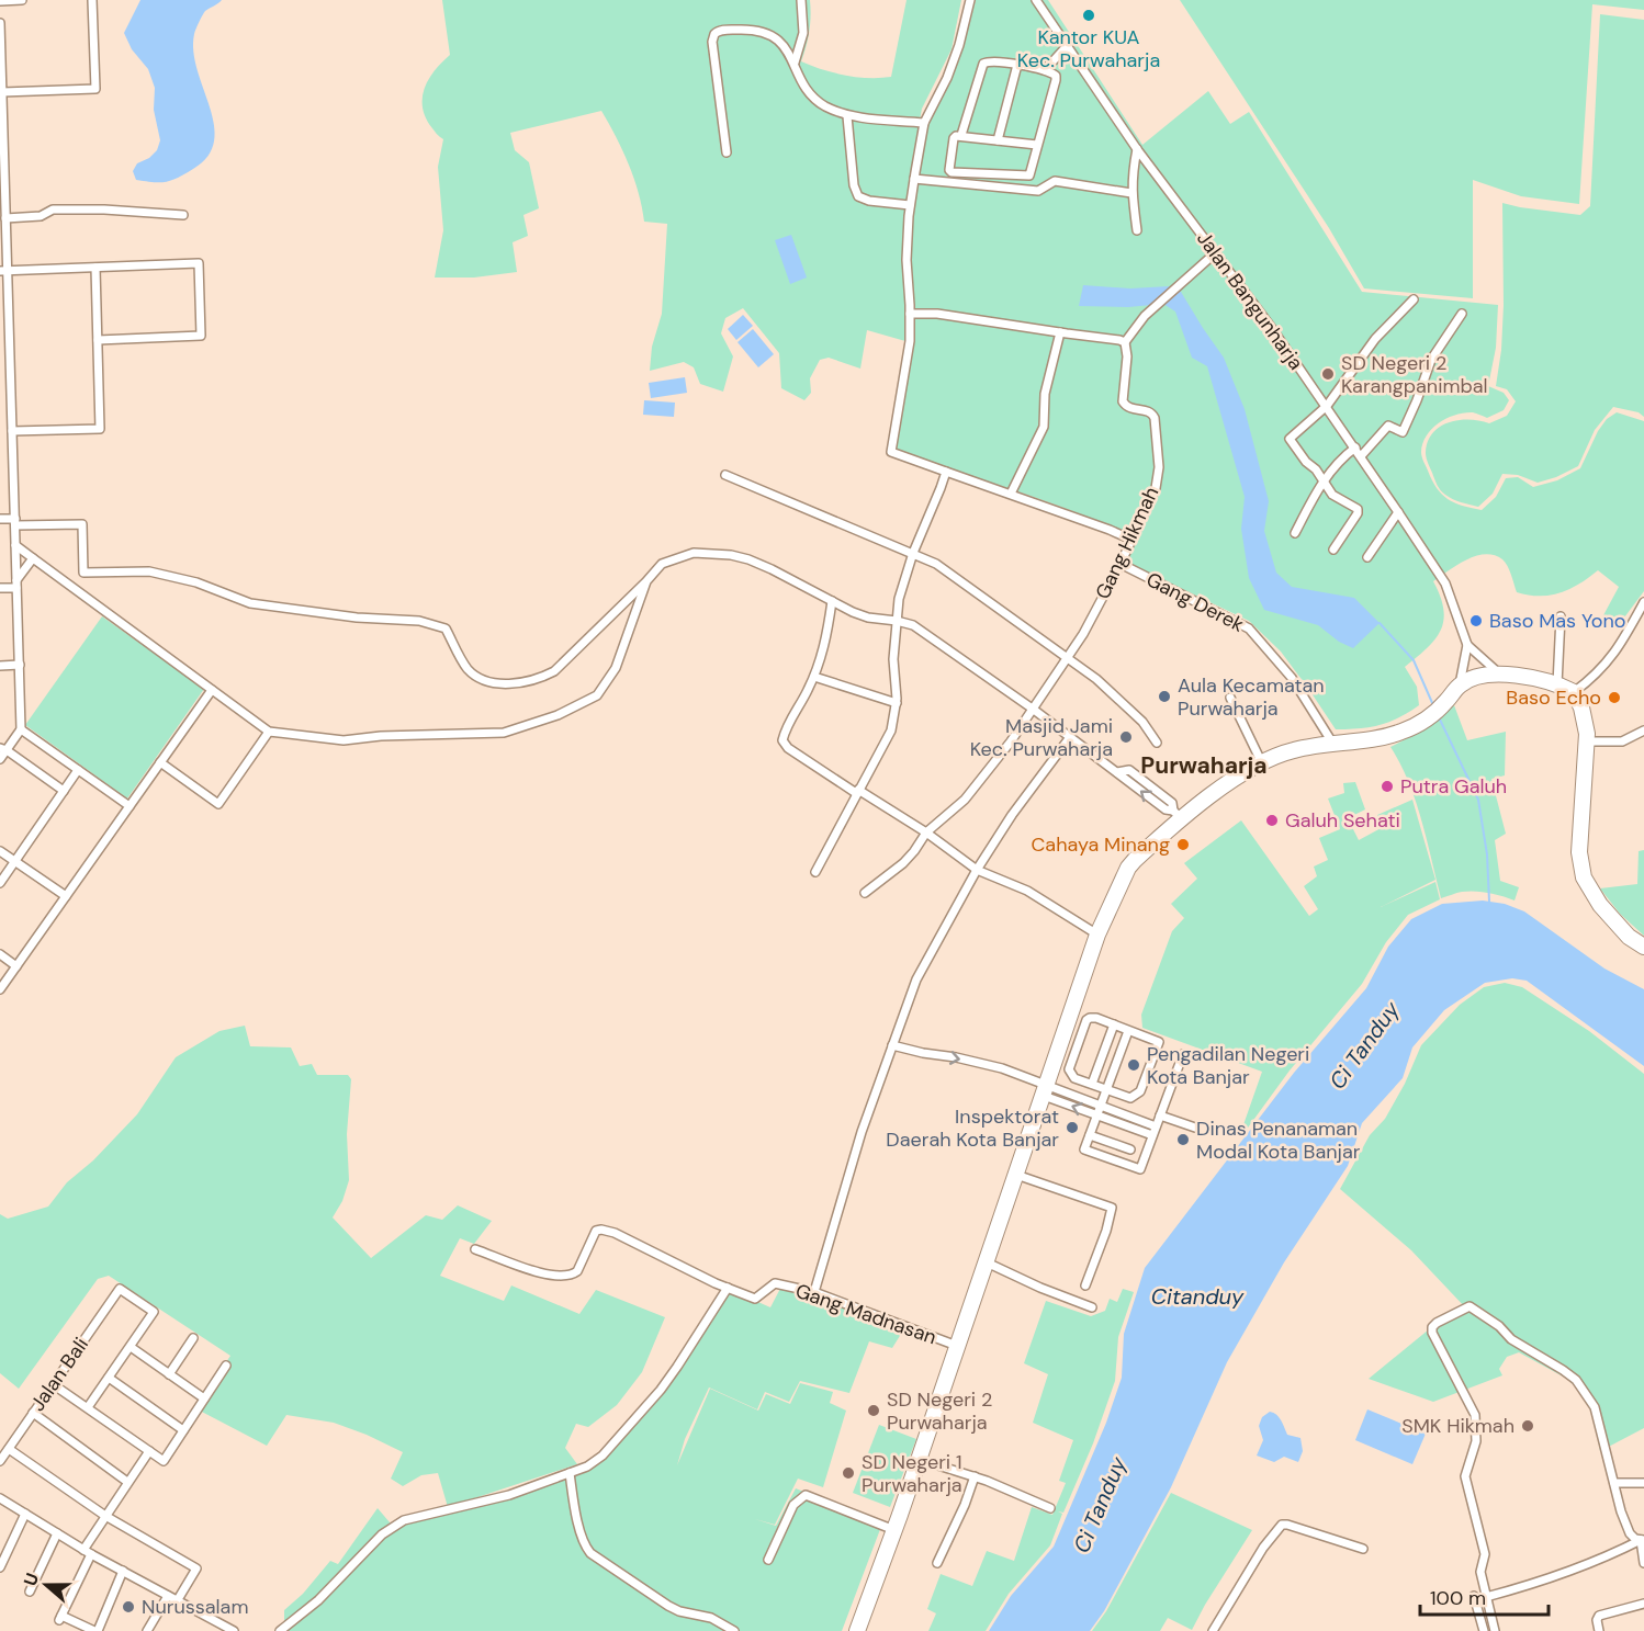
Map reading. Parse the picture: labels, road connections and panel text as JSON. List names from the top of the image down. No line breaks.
{"streets":{"street":["Jalan Bangunharja","Gang Hikmah","Gang Derek","Gang Madnasan","Jalan Bali"]},"crossings":[["Gang Hikmah","Gang Derek"]],"districts":["Purwaharja"],"water":["Ci Tanduy","Citanduy"],"places":["Kantor KUA Kec. Purwaharja","SD Negeri 2 Karangpanimbal","Baso Mas Yono","Aula Kecamatan Purwaharja","Baso Echo","Masjid Jami Kec. Purwaharja","Putra Galuh","Galuh Sehati","Cahaya Minang","Pengadilan Negeri Kota Banjar","Inspektorat Daerah Kota Banjar","Dinas Penanaman Modal Kota Banjar","SD Negeri 2 Purwaharja","SMK Hikmah","SD Negeri 1 Purwaharja","Nurussalam"],"scale_bar":"100 m","north":"left"}
